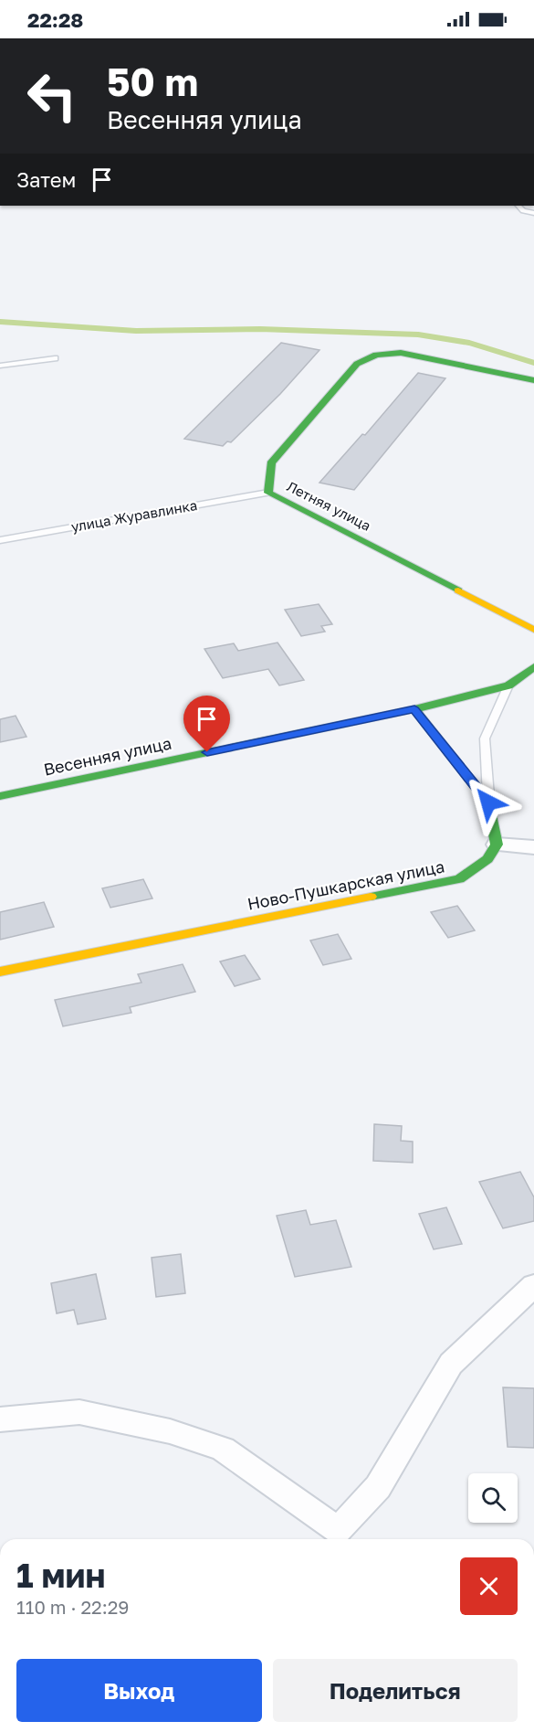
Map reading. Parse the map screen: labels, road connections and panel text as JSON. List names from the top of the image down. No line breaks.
{"streets":{"street":["Летняя улица","Весенняя улица","Ново-Пушкарская улица"],"lane":["улица Журавлинка"]},"crossings":[["Летняя улица","улица Журавлинка"]],"page":{"status":"22:28","turn":["50 m","Весенняя улица"],"then":"Затем","heading":["1 мин","110 m · 22:29"],"buttons":["Выход","Поделиться"]}}
